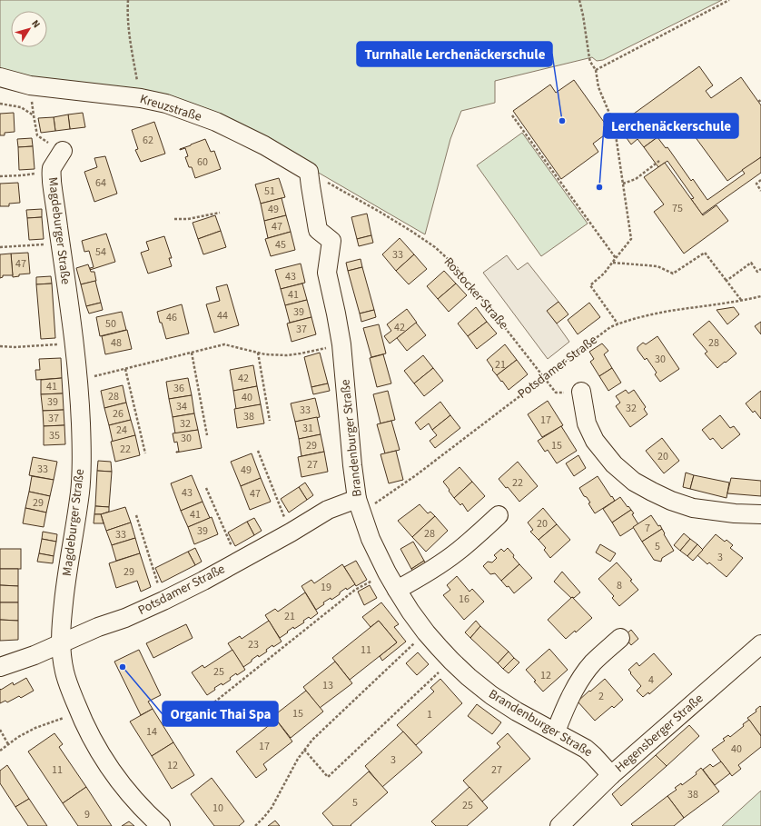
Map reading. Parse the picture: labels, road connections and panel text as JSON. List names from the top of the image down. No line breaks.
{"streets":{"street":["Kreuzstraße","Magdeburger Straße","Potsdamer Straße","Brandenburger Straße","Hegensberger Straße"],"path":["Rostocker Straße"]},"crossings":[["Kreuzstraße","Rostocker Straße"],["Kreuzstraße","Brandenburger Straße"],["Magdeburger Straße","Potsdamer Straße"],["Rostocker Straße","Potsdamer Straße"],["Rostocker Straße","Brandenburger Straße"],["Potsdamer Straße","Brandenburger Straße"],["Brandenburger Straße","Hegensberger Straße"]],"places":["Turnhalle Lerchenäckerschule","Lerchenäckerschule","Organic Thai Spa"],"house_numbers":["62","60","64","51","75","49","47","45","54","33","47","43","41","39","44","46","50","42","37","48","28","30","21","42","41","36","28","40","39","34","32","33","26","38","37","17","32","31","24","35","30","29","15","22","20","27","33","49","22","43","47","29","41","20","7","39","28","33","5","3","29","8","19","16","21","23","11","25","12","4","13","2","15","1","14","17","40","3","12","11","27","38","5","25","10","9"],"north":"top right"}
